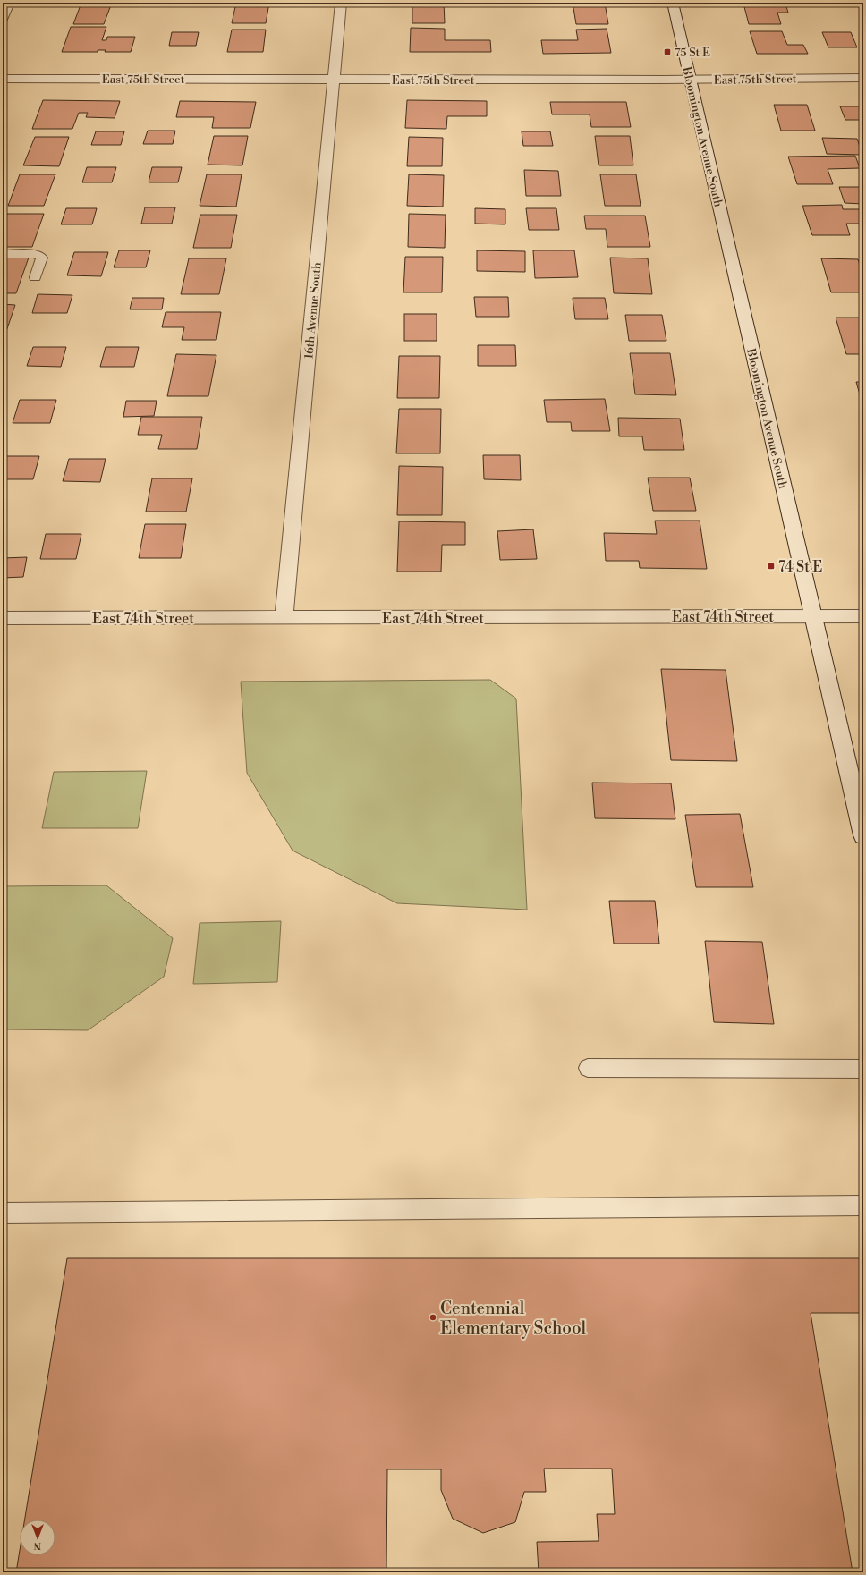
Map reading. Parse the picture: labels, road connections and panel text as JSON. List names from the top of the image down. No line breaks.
{"streets":{"street":["East 75th Street","Bloomington Avenue South","16th Avenue South","East 74th Street"]},"crossings":[["East 75th Street","Bloomington Avenue South"],["East 75th Street","16th Avenue South"],["Bloomington Avenue South","East 74th Street"],["16th Avenue South","East 74th Street"]],"places":{"transit":["75 St E","74 St E"],"other":["Centennial Elementary School"]},"north":"bottom"}
